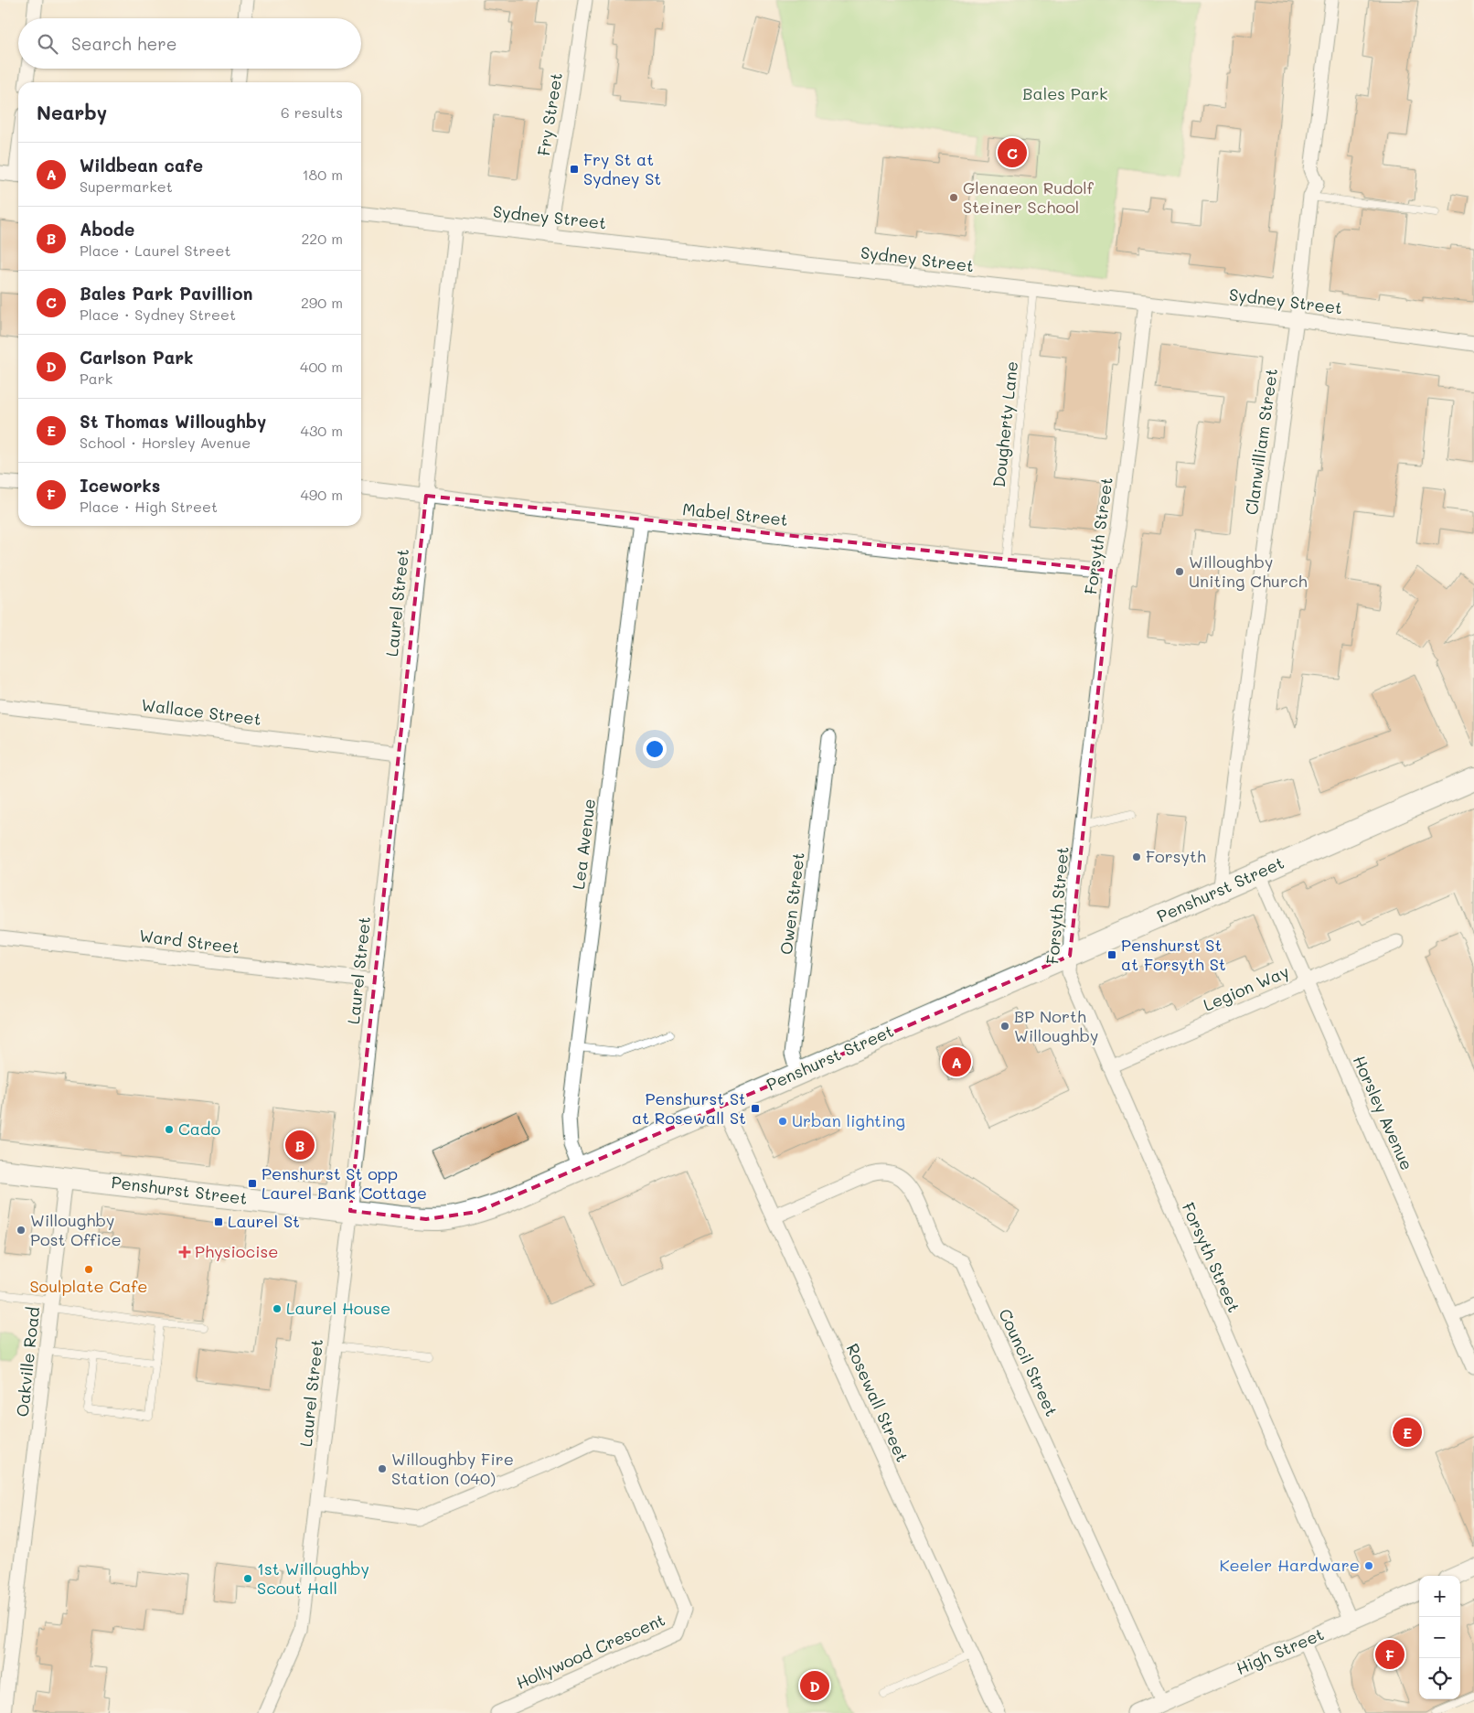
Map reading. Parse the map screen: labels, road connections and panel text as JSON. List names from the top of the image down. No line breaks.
{"streets":{"main road":["Penshurst Street"],"street":["Fry Street","Sydney Street","Clanwilliam Street","Mabel Street","Forsyth Street","Laurel Street","Wallace Street","Lea Avenue","Owen Street","Ward Street","Legion Way","Horsley Avenue","Oakville Road","Council Street","Rosewall Street","Hollywood Crescent","High Street"],"lane":["Dougherty Lane"]},"crossings":[["Fry Street","Sydney Street"],["Sydney Street","Dougherty Lane"],["Sydney Street","Clanwilliam Street"],["Sydney Street","Forsyth Street"],["Sydney Street","Laurel Street"],["Dougherty Lane","Mabel Street"],["Clanwilliam Street","Penshurst Street"],["Mabel Street","Forsyth Street"],["Mabel Street","Laurel Street"],["Mabel Street","Lea Avenue"],["Forsyth Street","Penshurst Street"],["Forsyth Street","Legion Way"],["Forsyth Street","High Street"],["Laurel Street","Wallace Street"],["Laurel Street","Penshurst Street"],["Laurel Street","Ward Street"],["Laurel Street","Hollywood Crescent"],["Lea Avenue","Penshurst Street"],["Penshurst Street","Owen Street"],["Penshurst Street","Horsley Avenue"],["Penshurst Street","Oakville Road"],["Penshurst Street","Rosewall Street"],["Legion Way","Horsley Avenue"],["Council Street","Rosewall Street"],["Council Street","High Street"]],"parks":["Bales Park"],"places":{"transit":["Fry St at Sydney St","Penshurst St at Forsyth St","Penshurst St at Rosewall St","Penshurst St opp Laurel Bank Cottage","Laurel St"],"other":["Glenaeon Rudolf Steiner School","Willoughby Uniting Church","Forsyth","BP North Willoughby","Urban lighting","Cado","Willoughby Post Office","Soulplate Cafe","Laurel House","Willoughby Fire Station (040)","Keeler Hardware","1st Willoughby Scout Hall"],"health":["Physiocise"]},"page":{"search":"Search here","heading":["Nearby","6 results"],"pins":["C","A","B","E","F","D"],"list":[{"mark":"A","name":"Wildbean cafe","note":"Supermarket","value":"180 m"},{"mark":"B","name":"Abode","note":"Place · Laurel Street","value":"220 m"},{"mark":"C","name":"Bales Park Pavillion","note":"Place · Sydney Street","value":"290 m"},{"mark":"D","name":"Carlson Park","note":"Park","value":"400 m"},{"mark":"E","name":"St Thomas Willoughby","note":"School · Horsley Avenue","value":"430 m"},{"mark":"F","name":"Iceworks","note":"Place · High Street","value":"490 m"}],"map_buttons":["+","−"]}}
